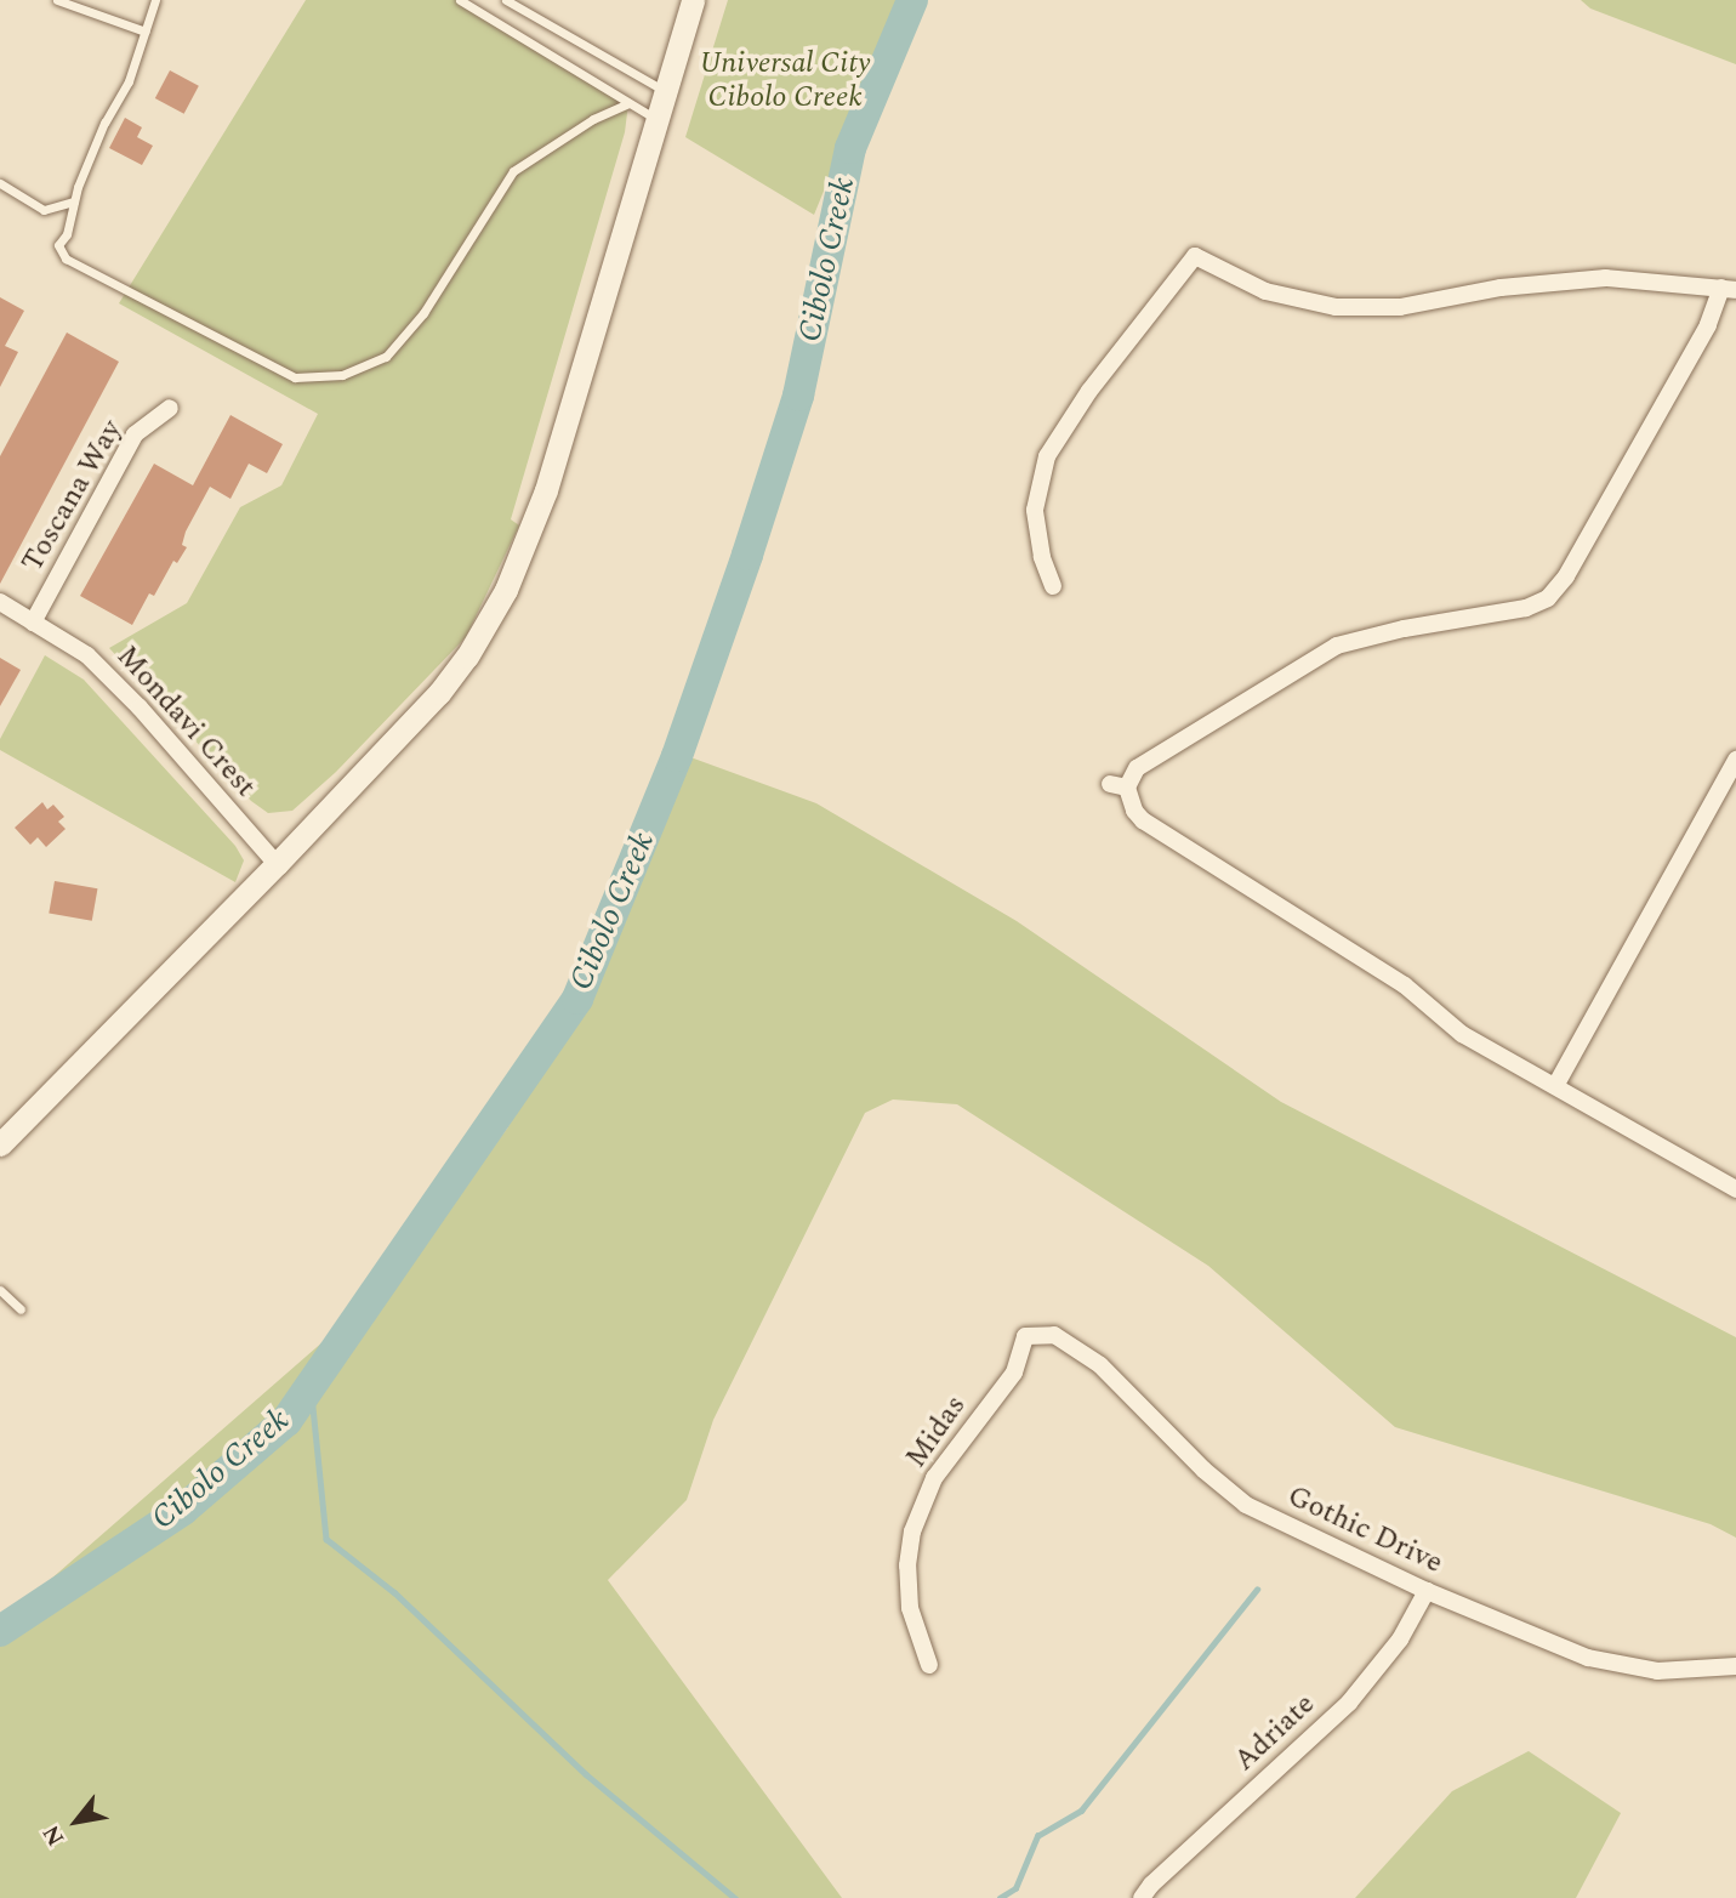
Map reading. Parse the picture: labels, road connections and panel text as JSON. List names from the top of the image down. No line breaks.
{"streets":{"street":["Toscana Way","Mondavi Crest","Midas","Gothic Drive","Adriate"]},"crossings":[["Toscana Way","Mondavi Crest"],["Midas","Gothic Drive"],["Gothic Drive","Adriate"]],"water":["Cibolo Creek"],"parks":["Universal City Cibolo Creek"],"north":"bottom left"}
